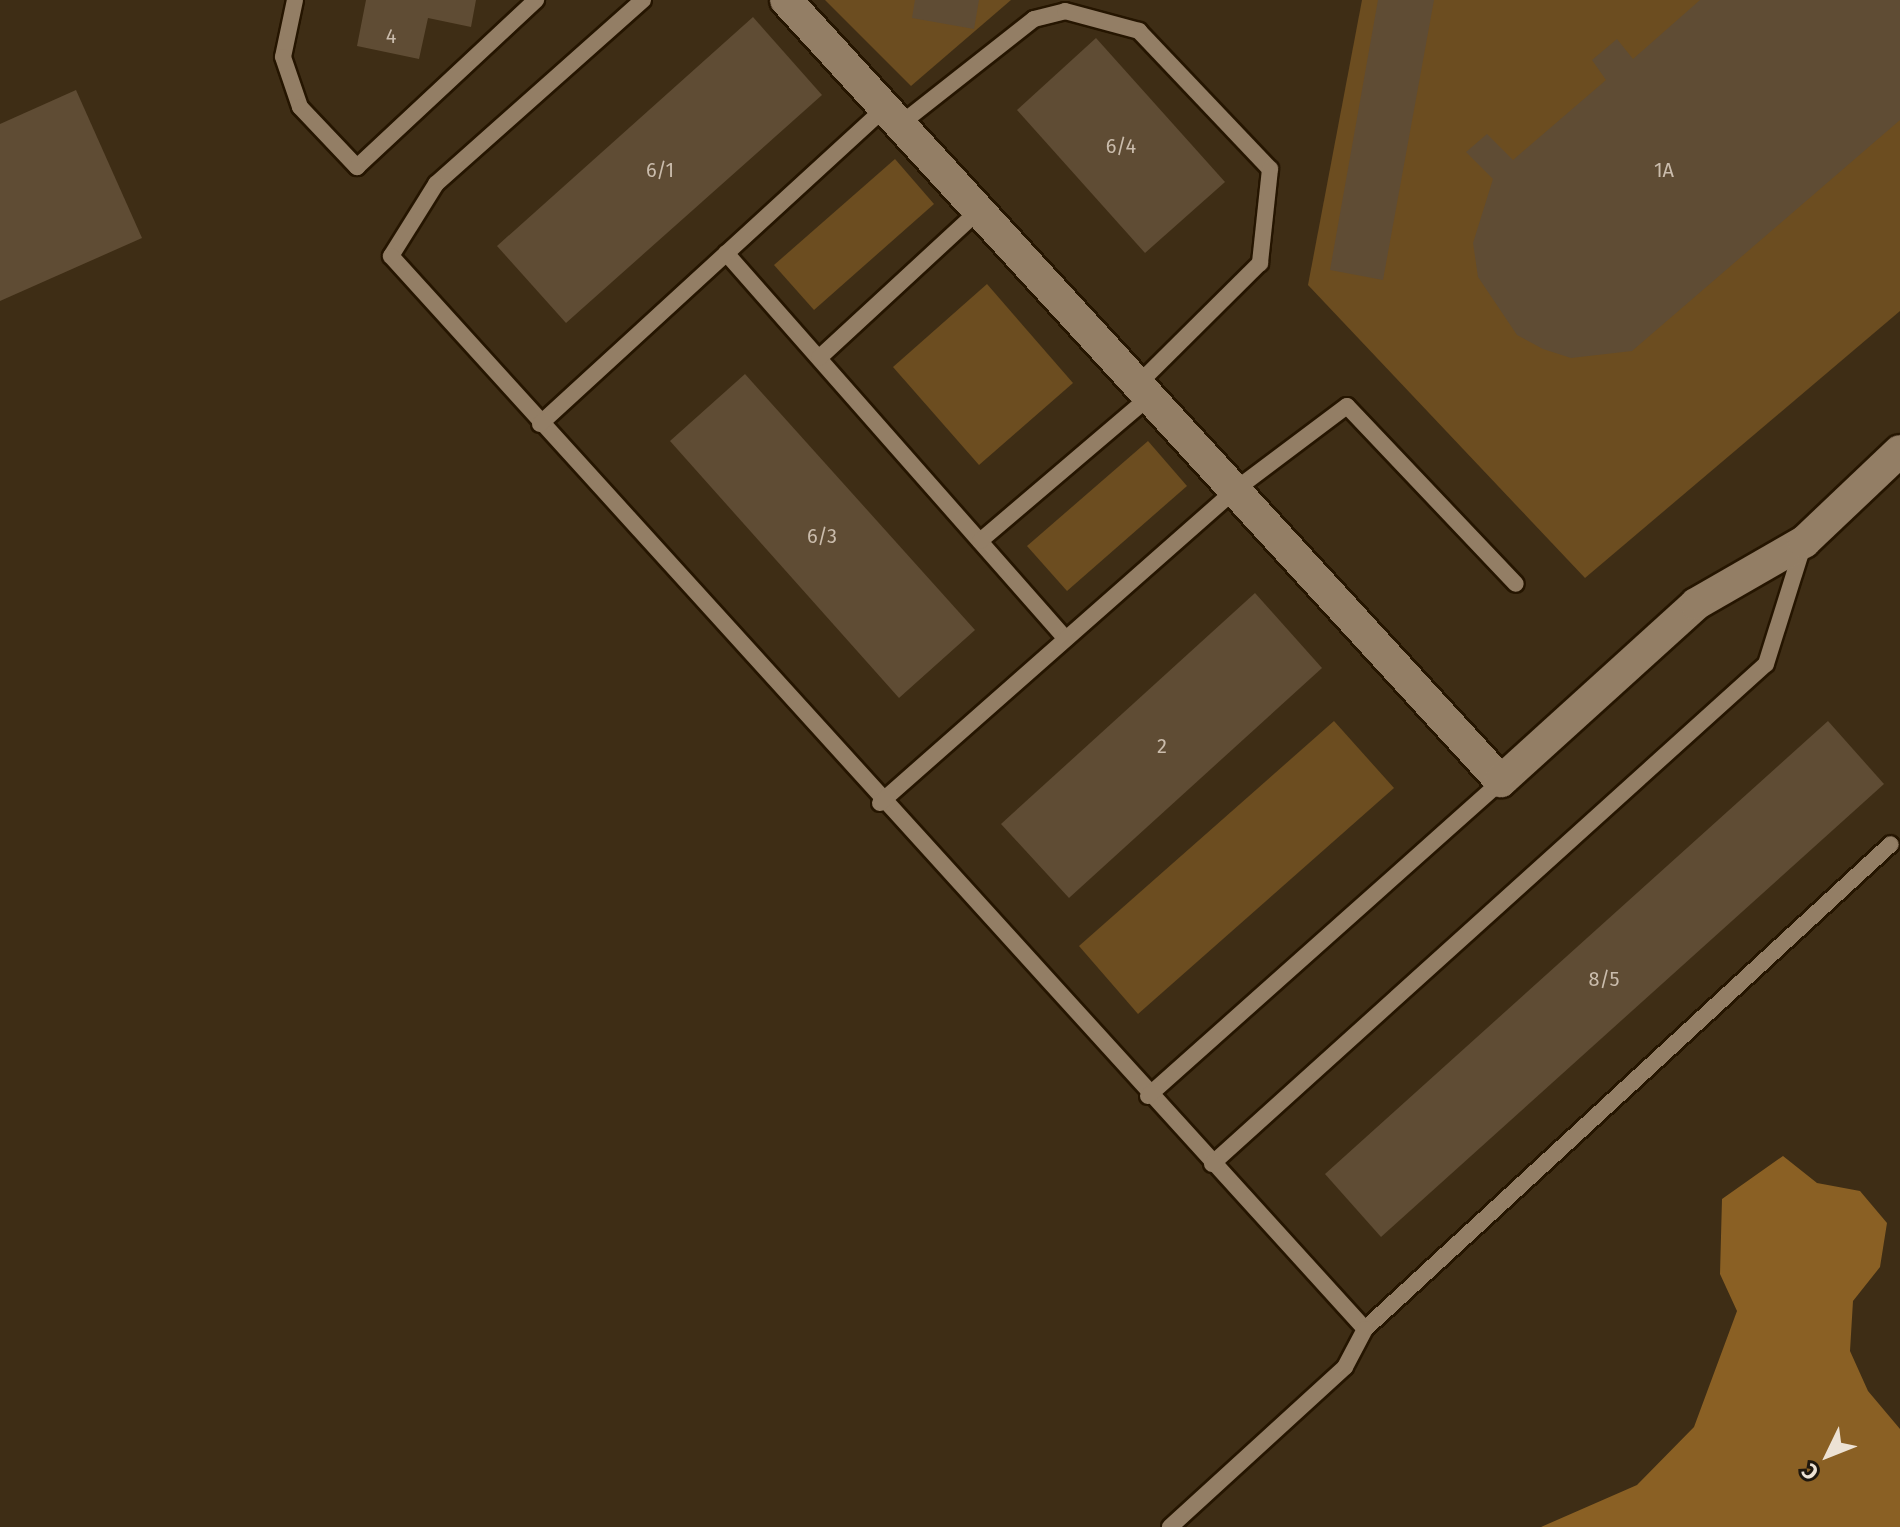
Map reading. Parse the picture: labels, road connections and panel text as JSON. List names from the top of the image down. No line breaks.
{"house_numbers":["4","6/4","6/1","1А","6/3","2","8/5"],"north":"bottom left"}
